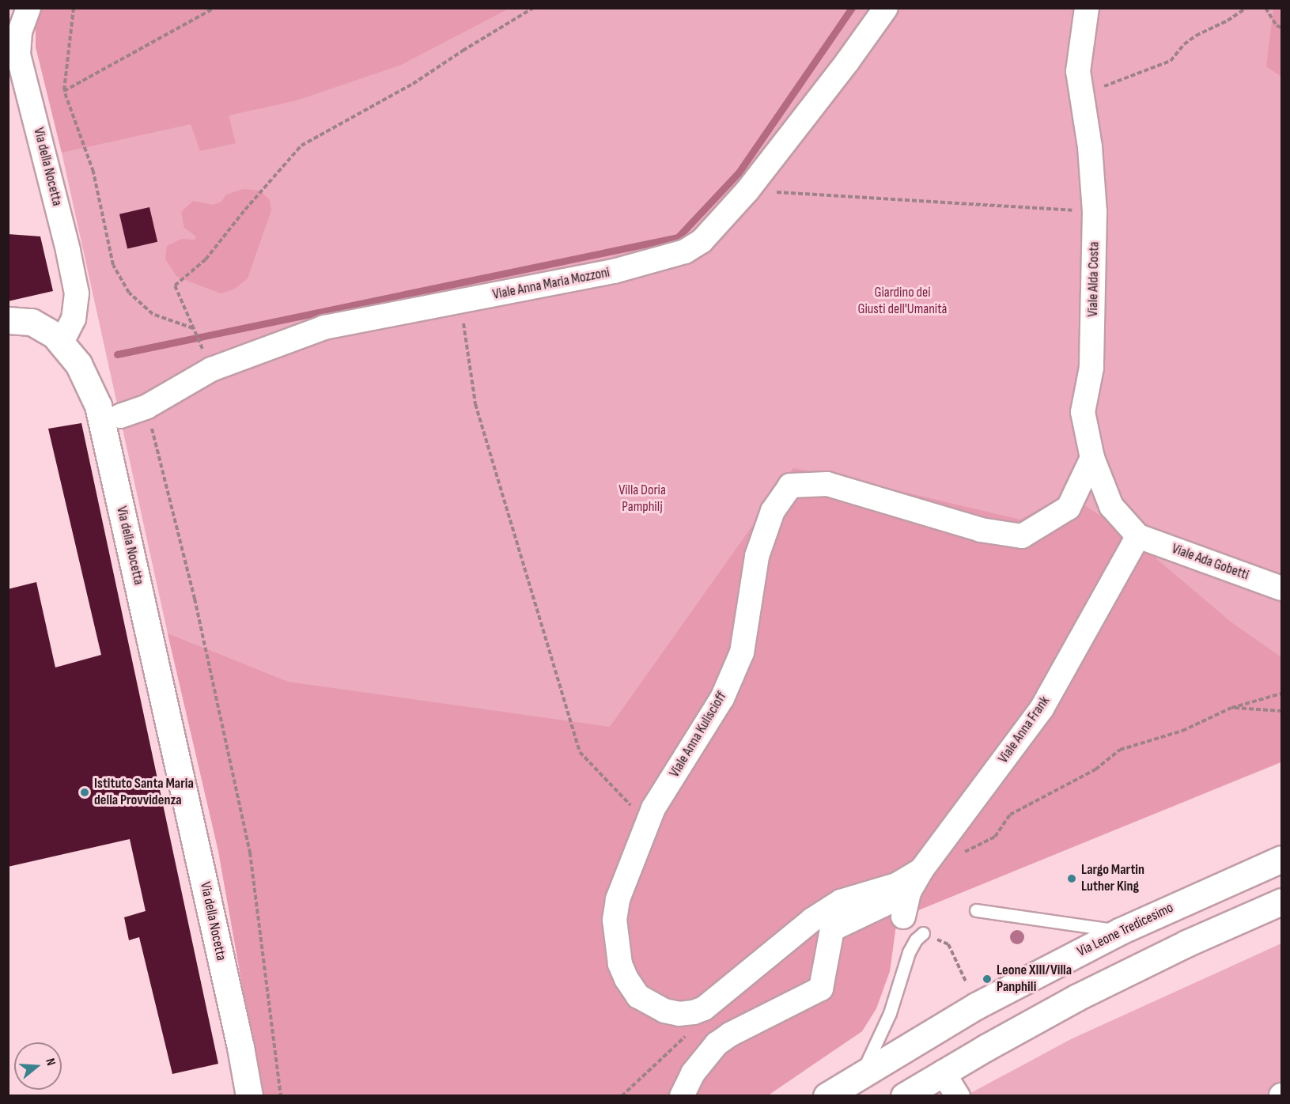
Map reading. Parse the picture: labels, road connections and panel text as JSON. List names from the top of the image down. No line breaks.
{"streets":{"main road":["Via della Nocetta","Via Leone Tredicesimo"],"street":["Viale Alda Costa","Viale Anna Maria Mozzoni","Viale Ada Gobetti","Viale Anna Frank","Viale Anna Kuliscioff"]},"crossings":[["Viale Alda Costa","Viale Ada Gobetti"],["Viale Alda Costa","Viale Anna Frank"],["Viale Alda Costa","Viale Anna Kuliscioff"],["Viale Ada Gobetti","Viale Anna Frank"],["Viale Anna Frank","Viale Anna Kuliscioff"]],"parks":["Giardino dei Giusti dell'Umanità","Villa Doria Pamphilj"],"places":["Istituto Santa Maria della Provvidenza","Largo Martin Luther King","Leone XIII/Villa Panphili"],"north":"right"}
